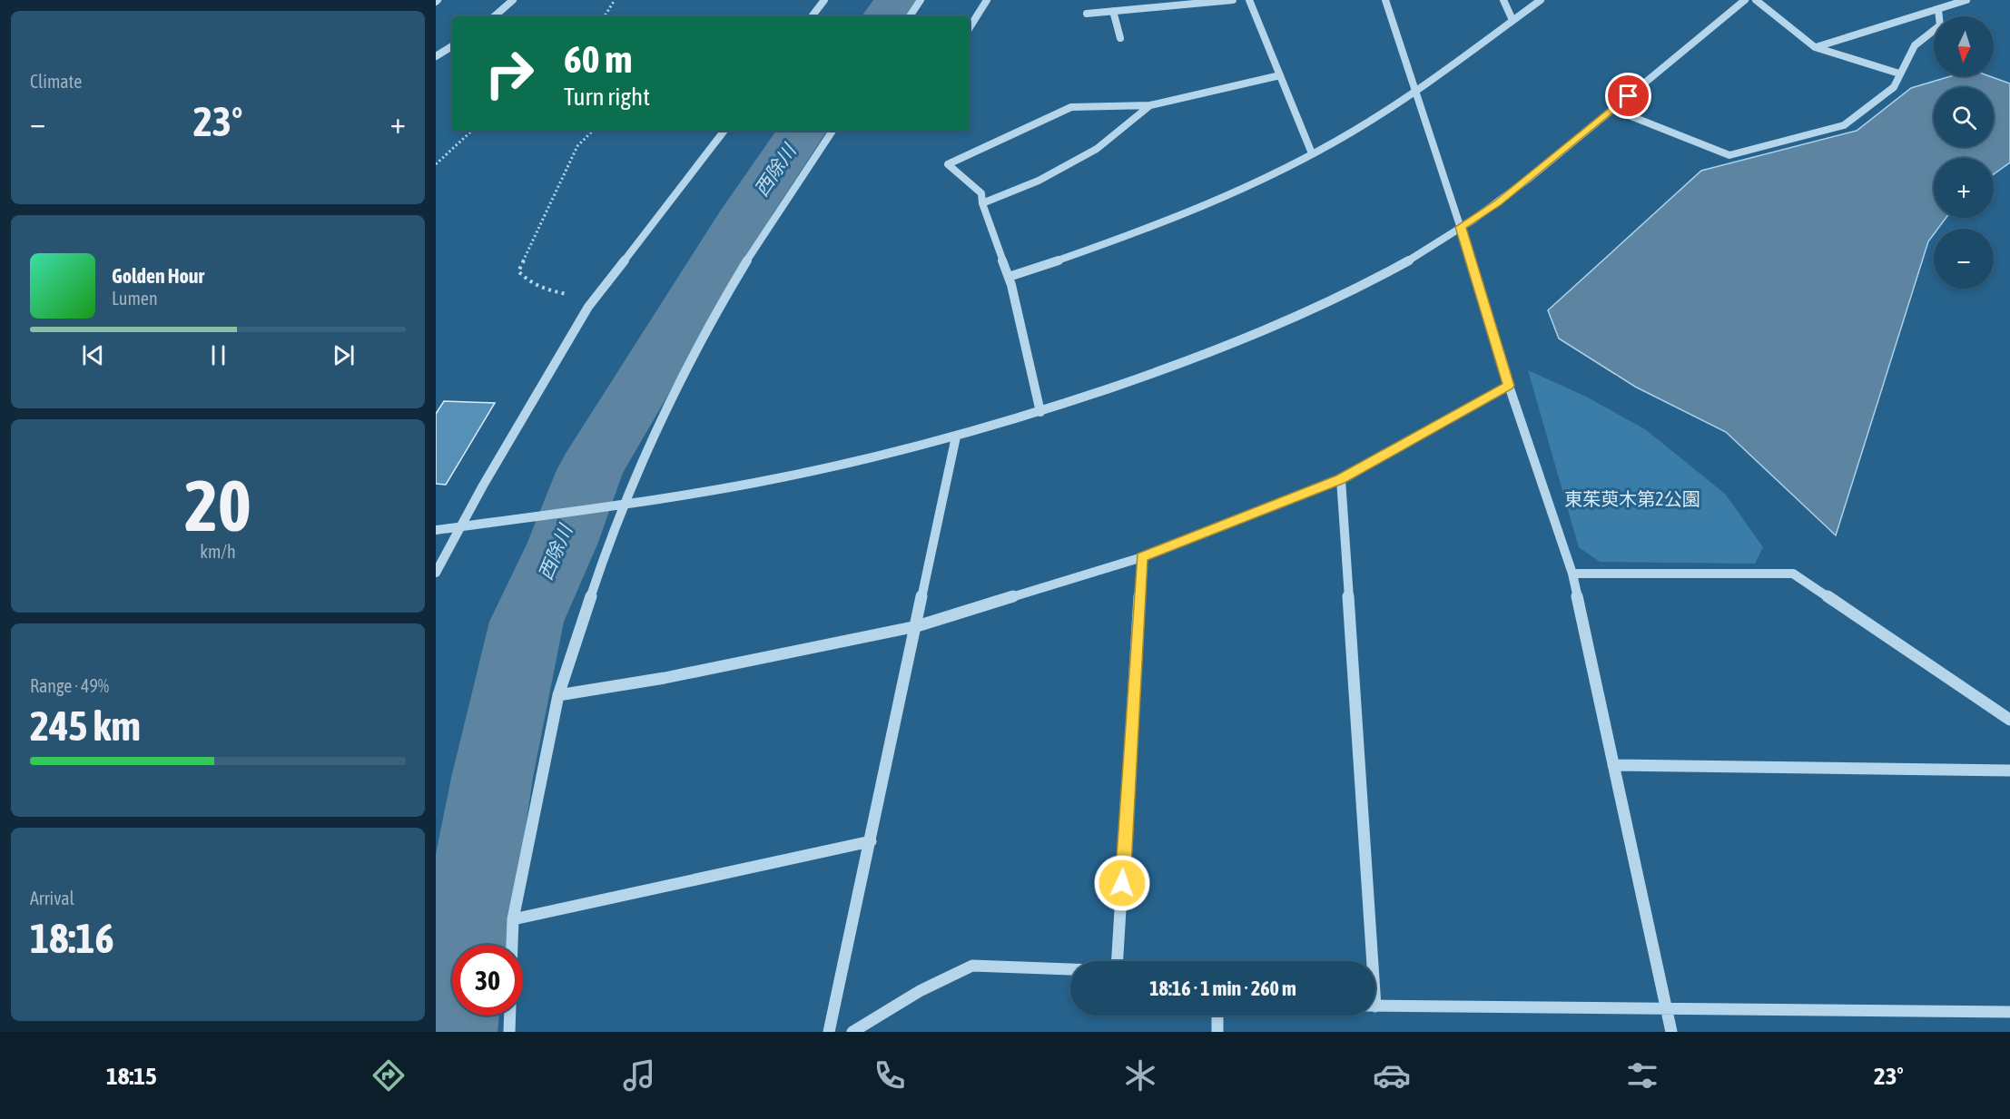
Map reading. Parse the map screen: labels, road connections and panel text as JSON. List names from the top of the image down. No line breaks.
{"water":["西除川"],"parks":["東茱萸木第2公園"],"north":"bottom","page":{"tile":["Climate",["20","km/h"],["Range · 49%","245 km"],["Arrival","18:16"]],"map_buttons":["+","−"],"turn":["60 m","Turn right"],"heat":["−","23°","+"],"song":["Golden Hour","Lumen"],"limit":"30","trip":"18:16 · 1 min · 260 m","tabs":["18:15","23°"]}}
